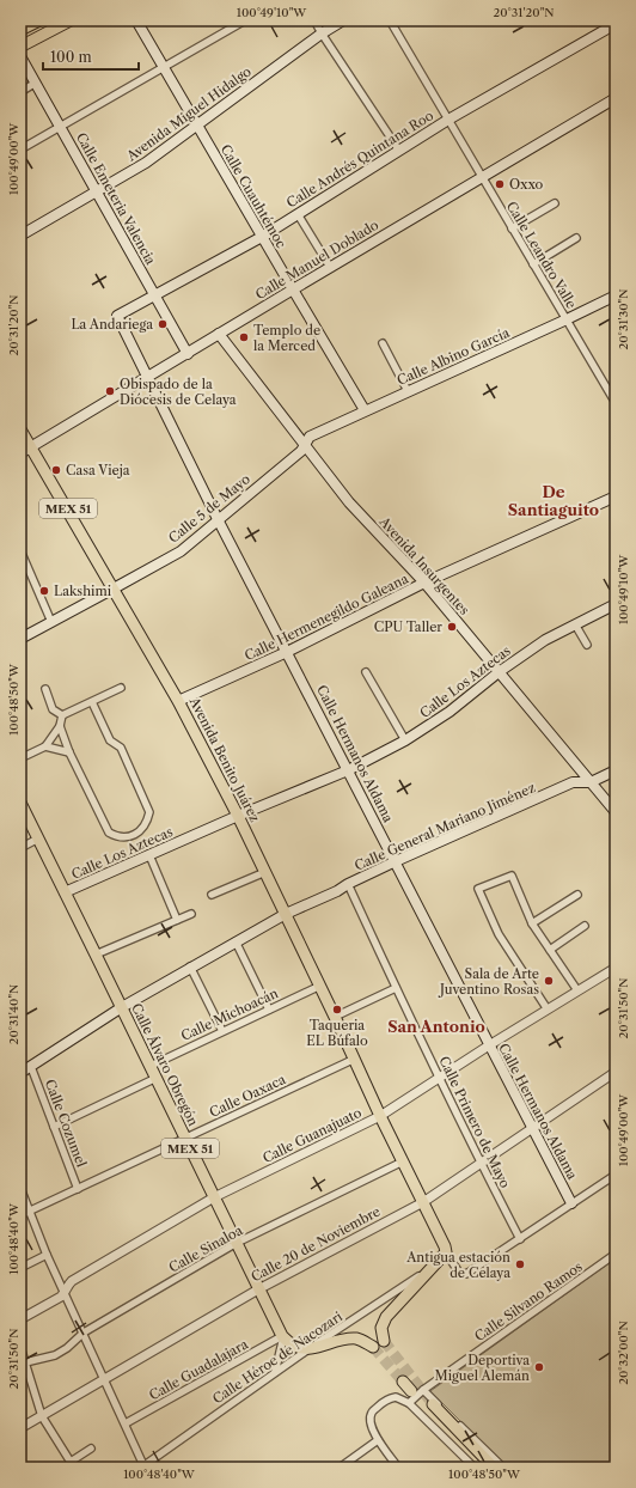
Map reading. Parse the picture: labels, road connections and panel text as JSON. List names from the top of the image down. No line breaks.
{"streets":{"main road":["Avenida Miguel Hidalgo","Calle Andrés Quintana Roo","Calle Cuauhtémoc","Calle Emeteria Valencia","Calle Manuel Doblado","Calle Albino García","MEX 51","Calle 5 de Mayo","Avenida Insurgentes","Calle Hermenegildo Galeana","Calle Los Aztecas","Calle Hermanos Aldama","Avenida Benito Juárez","Calle General Mariano Jiménez","Calle Álvaro Obregón"],"street":["Calle Leandro Valle","Calle Michoacán","Calle Oaxaca","Calle Primero de Mayo","Calle Cozumel","Calle Guanajuato","Calle 20 de Noviembre","Calle Sinaloa","Calle Silvano Ramos","Calle Héroe de Nacozari","Calle Guadalajara"]},"crossings":[["Avenida Miguel Hidalgo","Calle Cuauhtémoc"],["Avenida Miguel Hidalgo","Calle Emeteria Valencia"],["Calle Andrés Quintana Roo","Calle Cuauhtémoc"],["Calle Andrés Quintana Roo","Calle Emeteria Valencia"],["Calle Andrés Quintana Roo","Calle Leandro Valle"],["Calle Andrés Quintana Roo","Calle Hermanos Aldama"],["Calle Cuauhtémoc","Calle Manuel Doblado"],["Calle Cuauhtémoc","Calle Albino García"],["Calle Emeteria Valencia","Calle Manuel Doblado"],["Calle Leandro Valle","Calle Manuel Doblado"],["Calle Leandro Valle","Calle Albino García"],["Calle Manuel Doblado","Avenida Insurgentes"],["Calle Manuel Doblado","Calle Hermanos Aldama"],["Calle Manuel Doblado","Avenida Benito Juárez"],["Calle Albino García","Calle 5 de Mayo"],["Calle Albino García","Avenida Insurgentes"],["Calle 5 de Mayo","Avenida Insurgentes"],["Calle 5 de Mayo","Calle Hermanos Aldama"],["Calle 5 de Mayo","Avenida Benito Juárez"],["Avenida Insurgentes","Calle Hermenegildo Galeana"],["Avenida Insurgentes","Calle Los Aztecas"],["Avenida Insurgentes","Calle General Mariano Jiménez"],["Calle Hermenegildo Galeana","Calle Hermanos Aldama"],["Calle Hermenegildo Galeana","Avenida Benito Juárez"],["Calle Los Aztecas","Calle Hermanos Aldama"],["Calle Los Aztecas","Avenida Benito Juárez"],["Calle Los Aztecas","Calle Álvaro Obregón"],["Calle Hermanos Aldama","Calle General Mariano Jiménez"],["Calle Hermanos Aldama","Calle Guanajuato"],["Calle Hermanos Aldama","Calle 20 de Noviembre"],["Avenida Benito Juárez","Calle General Mariano Jiménez"],["Avenida Benito Juárez","Calle Michoacán"],["Avenida Benito Juárez","Calle Oaxaca"],["Avenida Benito Juárez","Calle Guanajuato"],["Avenida Benito Juárez","Calle 20 de Noviembre"],["Avenida Benito Juárez","Calle Sinaloa"],["Calle General Mariano Jiménez","Calle Álvaro Obregón"],["Calle General Mariano Jiménez","Calle Primero de Mayo"],["Calle General Mariano Jiménez","Calle Cozumel"],["Calle Michoacán","Calle Álvaro Obregón"],["Calle Álvaro Obregón","Calle Oaxaca"],["Calle Álvaro Obregón","Calle Guanajuato"],["Calle Álvaro Obregón","Calle 20 de Noviembre"],["Calle Álvaro Obregón","Calle Sinaloa"],["Calle Álvaro Obregón","Calle Guadalajara"],["Calle Oaxaca","Calle Cozumel"],["Calle Primero de Mayo","Calle Guanajuato"],["Calle Primero de Mayo","Calle 20 de Noviembre"]],"districts":["De Santiaguito","San Antonio"],"places":["Oxxo","La Andariega","Templo de la Merced","Obispado de la Diócesis de Celaya","Casa Vieja","Lakshimi","CPU Taller","Sala de Arte Juventino Rosas","Taqueria EL Búfalo","Antigua estación de Celaya","Deportiva Miguel Alemán"],"scale_bar":"100 m","coordinates":["100°49'10\"W","20°31'20\"N","100°49'00\"W","20°31'30\"N","100°48'50\"W","20°31'50\"N","20°31'40\"N","100°48'40\"W","20°32'00\"N"]}
